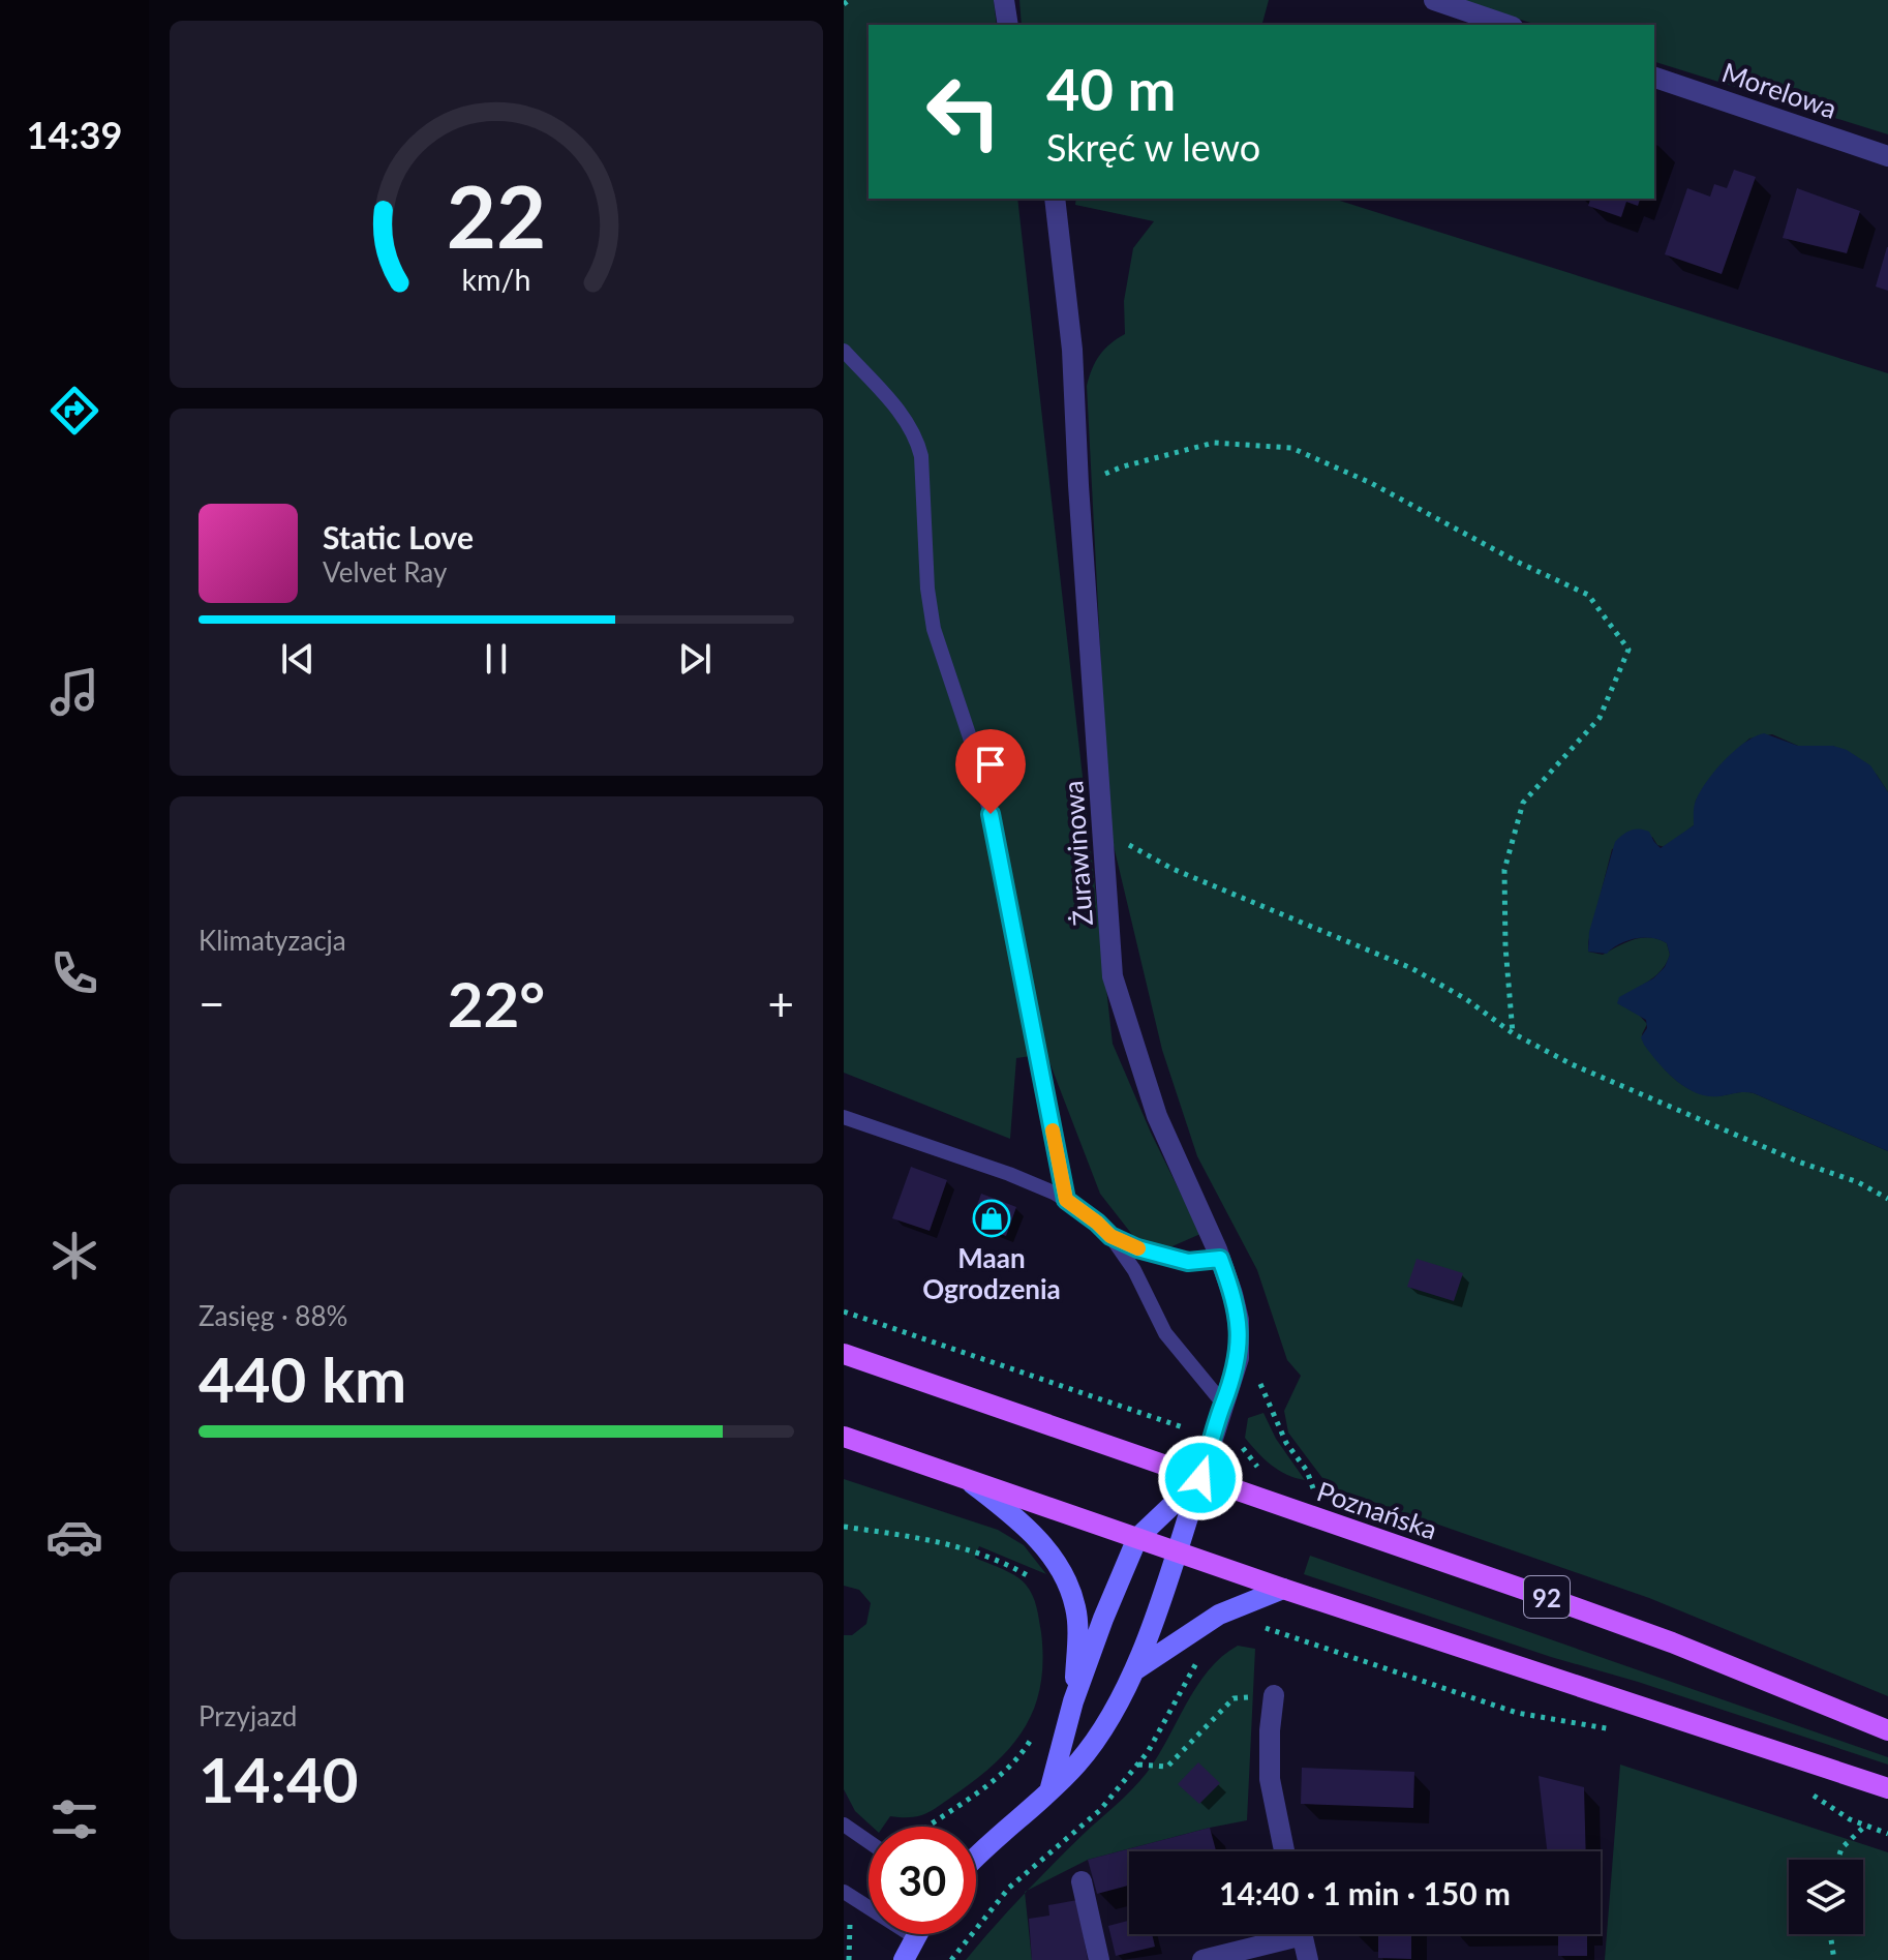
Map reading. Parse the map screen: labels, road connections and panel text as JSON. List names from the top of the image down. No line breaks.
{"streets":{"main road":["Poznańska","92"],"street":["Morelowa","Żurawinowa"]},"crossings":[["Żurawinowa","Poznańska"]],"places":{"shop":["Maan Ogrodzenia"]},"page":{"tabs":"14:39","turn":["40 m","Skręć w lewo"],"song":["Static Love","Velvet Ray"],"tile":["Klimatyzacja",["Zasięg · 88%","440 km"],["Przyjazd","14:40"]],"heat":["−","22°","+"],"limit":"30","trip":"14:40 · 1 min · 150 m","gauge":["22","km/h"]}}
